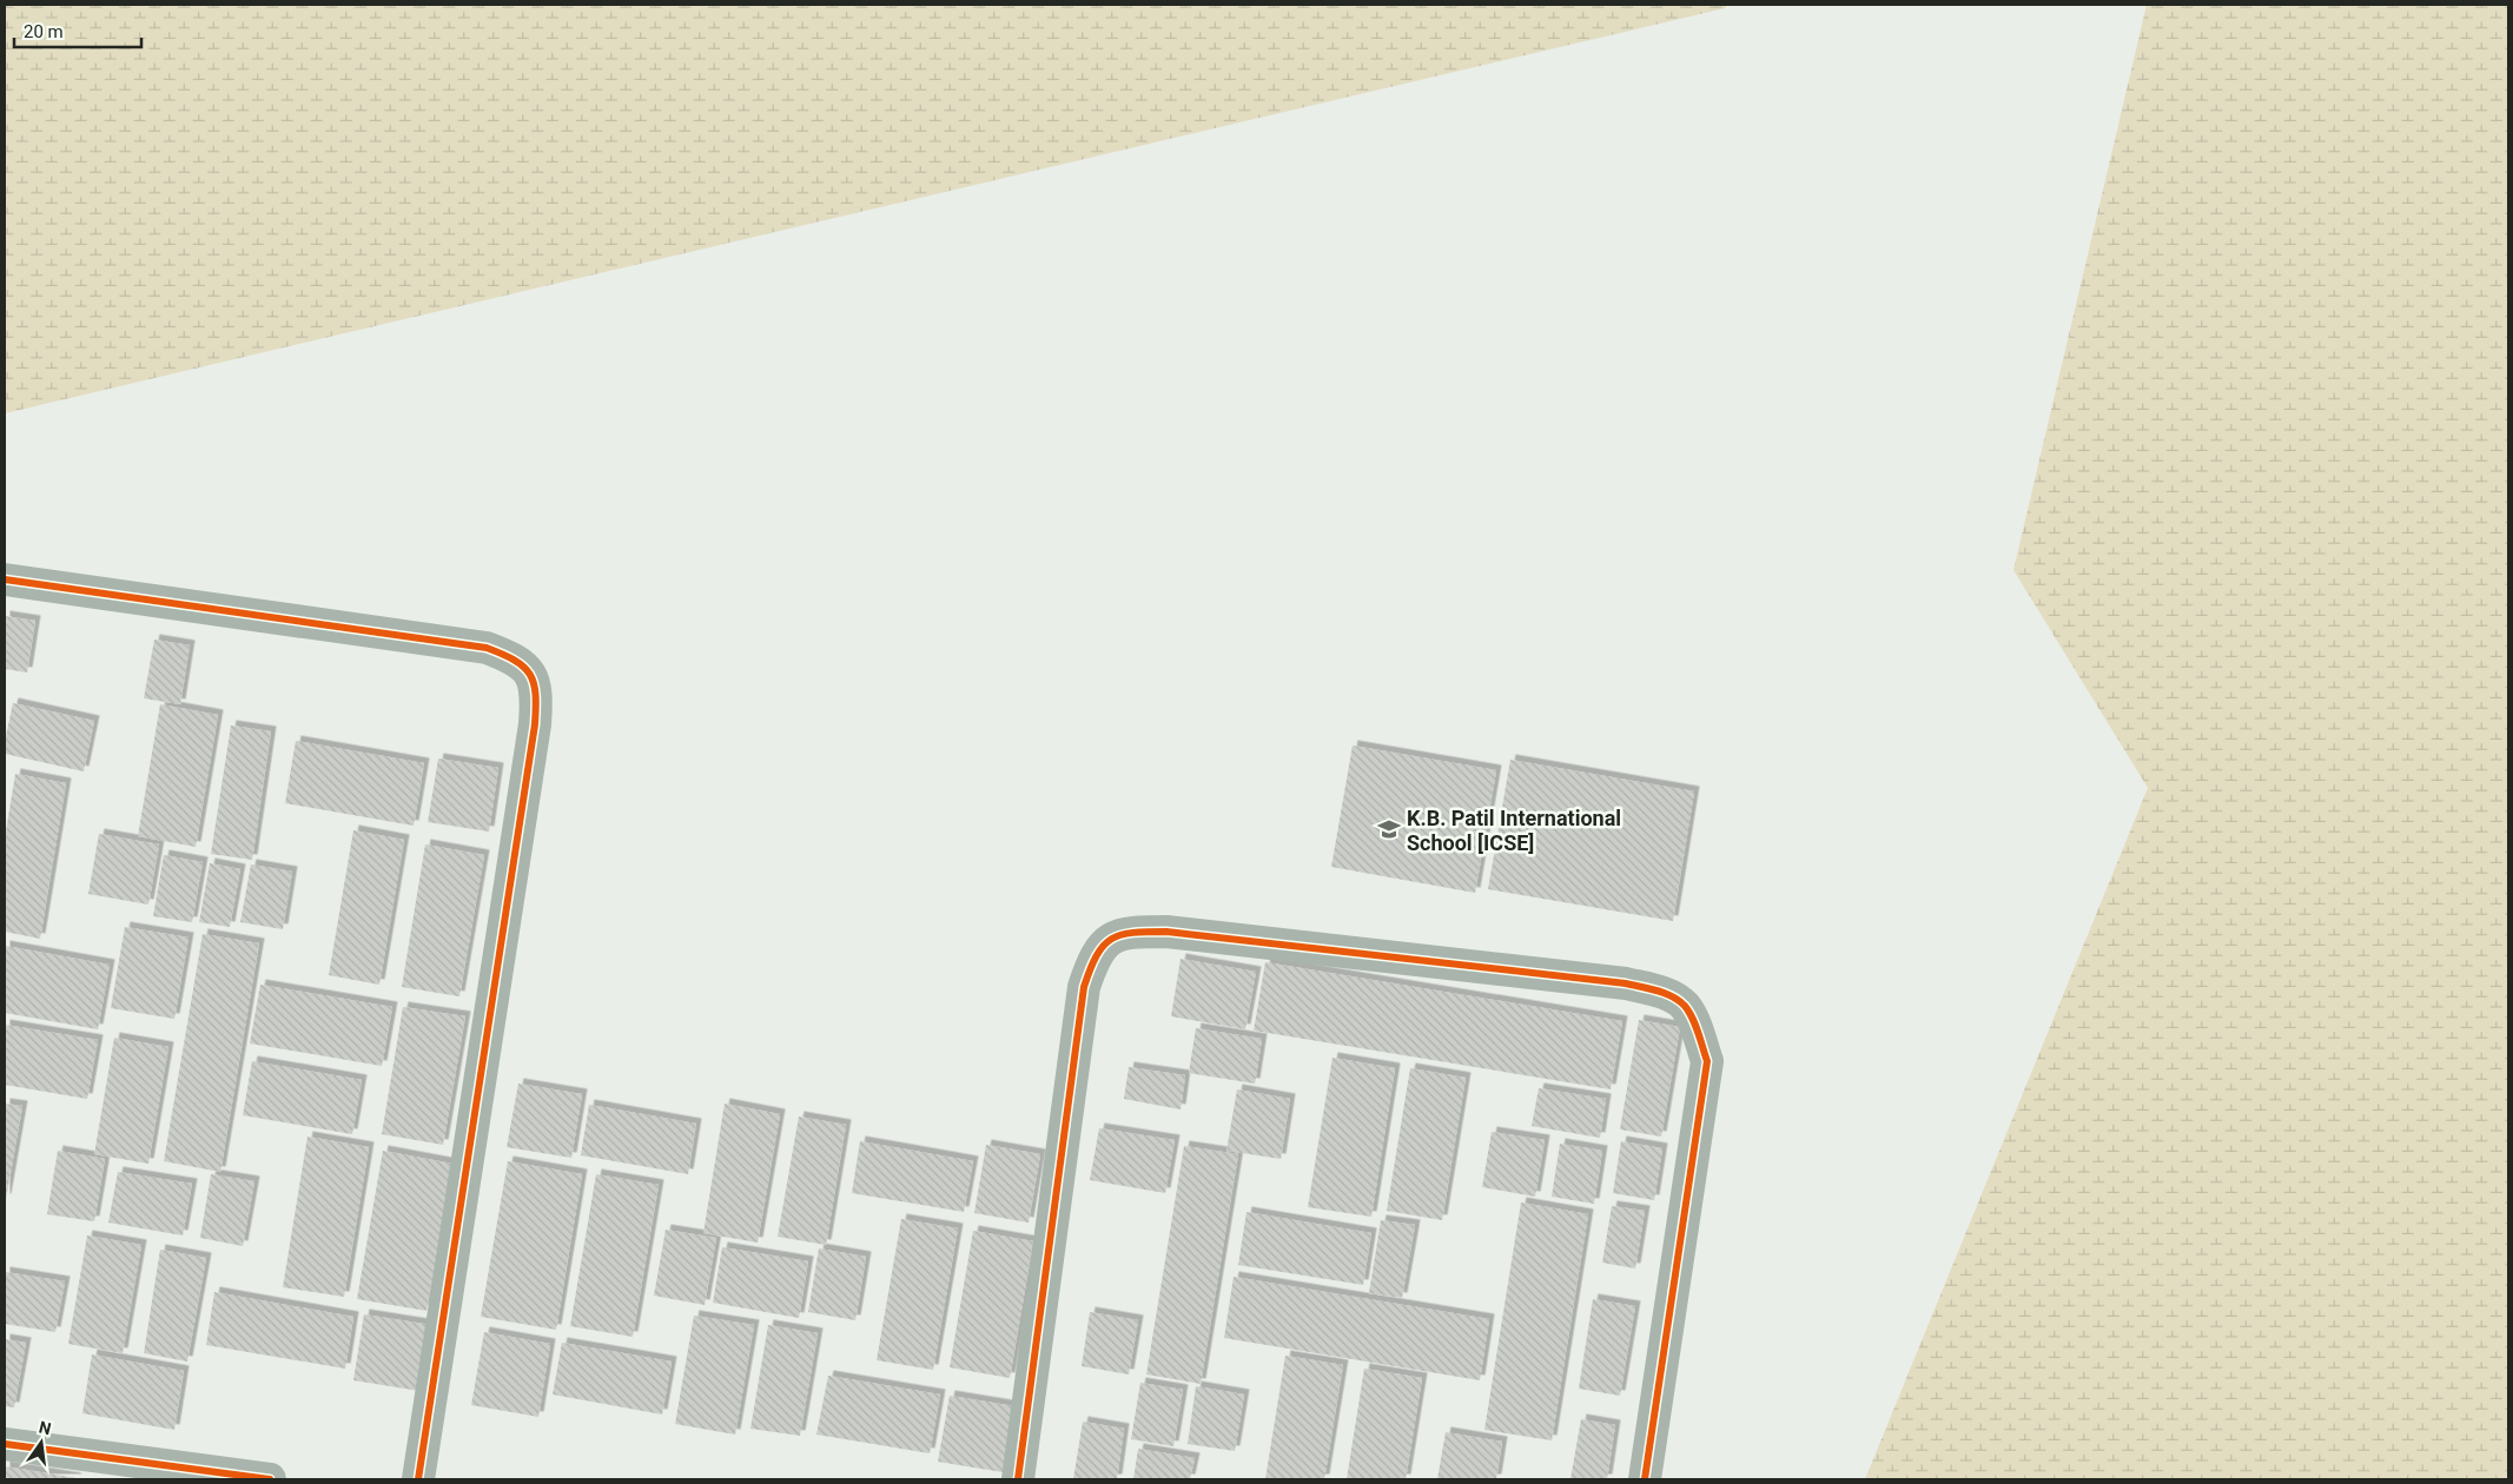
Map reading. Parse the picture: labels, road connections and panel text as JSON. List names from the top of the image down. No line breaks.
{"places":{"school or university":["K.B. Patil International School [ICSE]"]},"scale_bar":"20 m","north":"top"}
